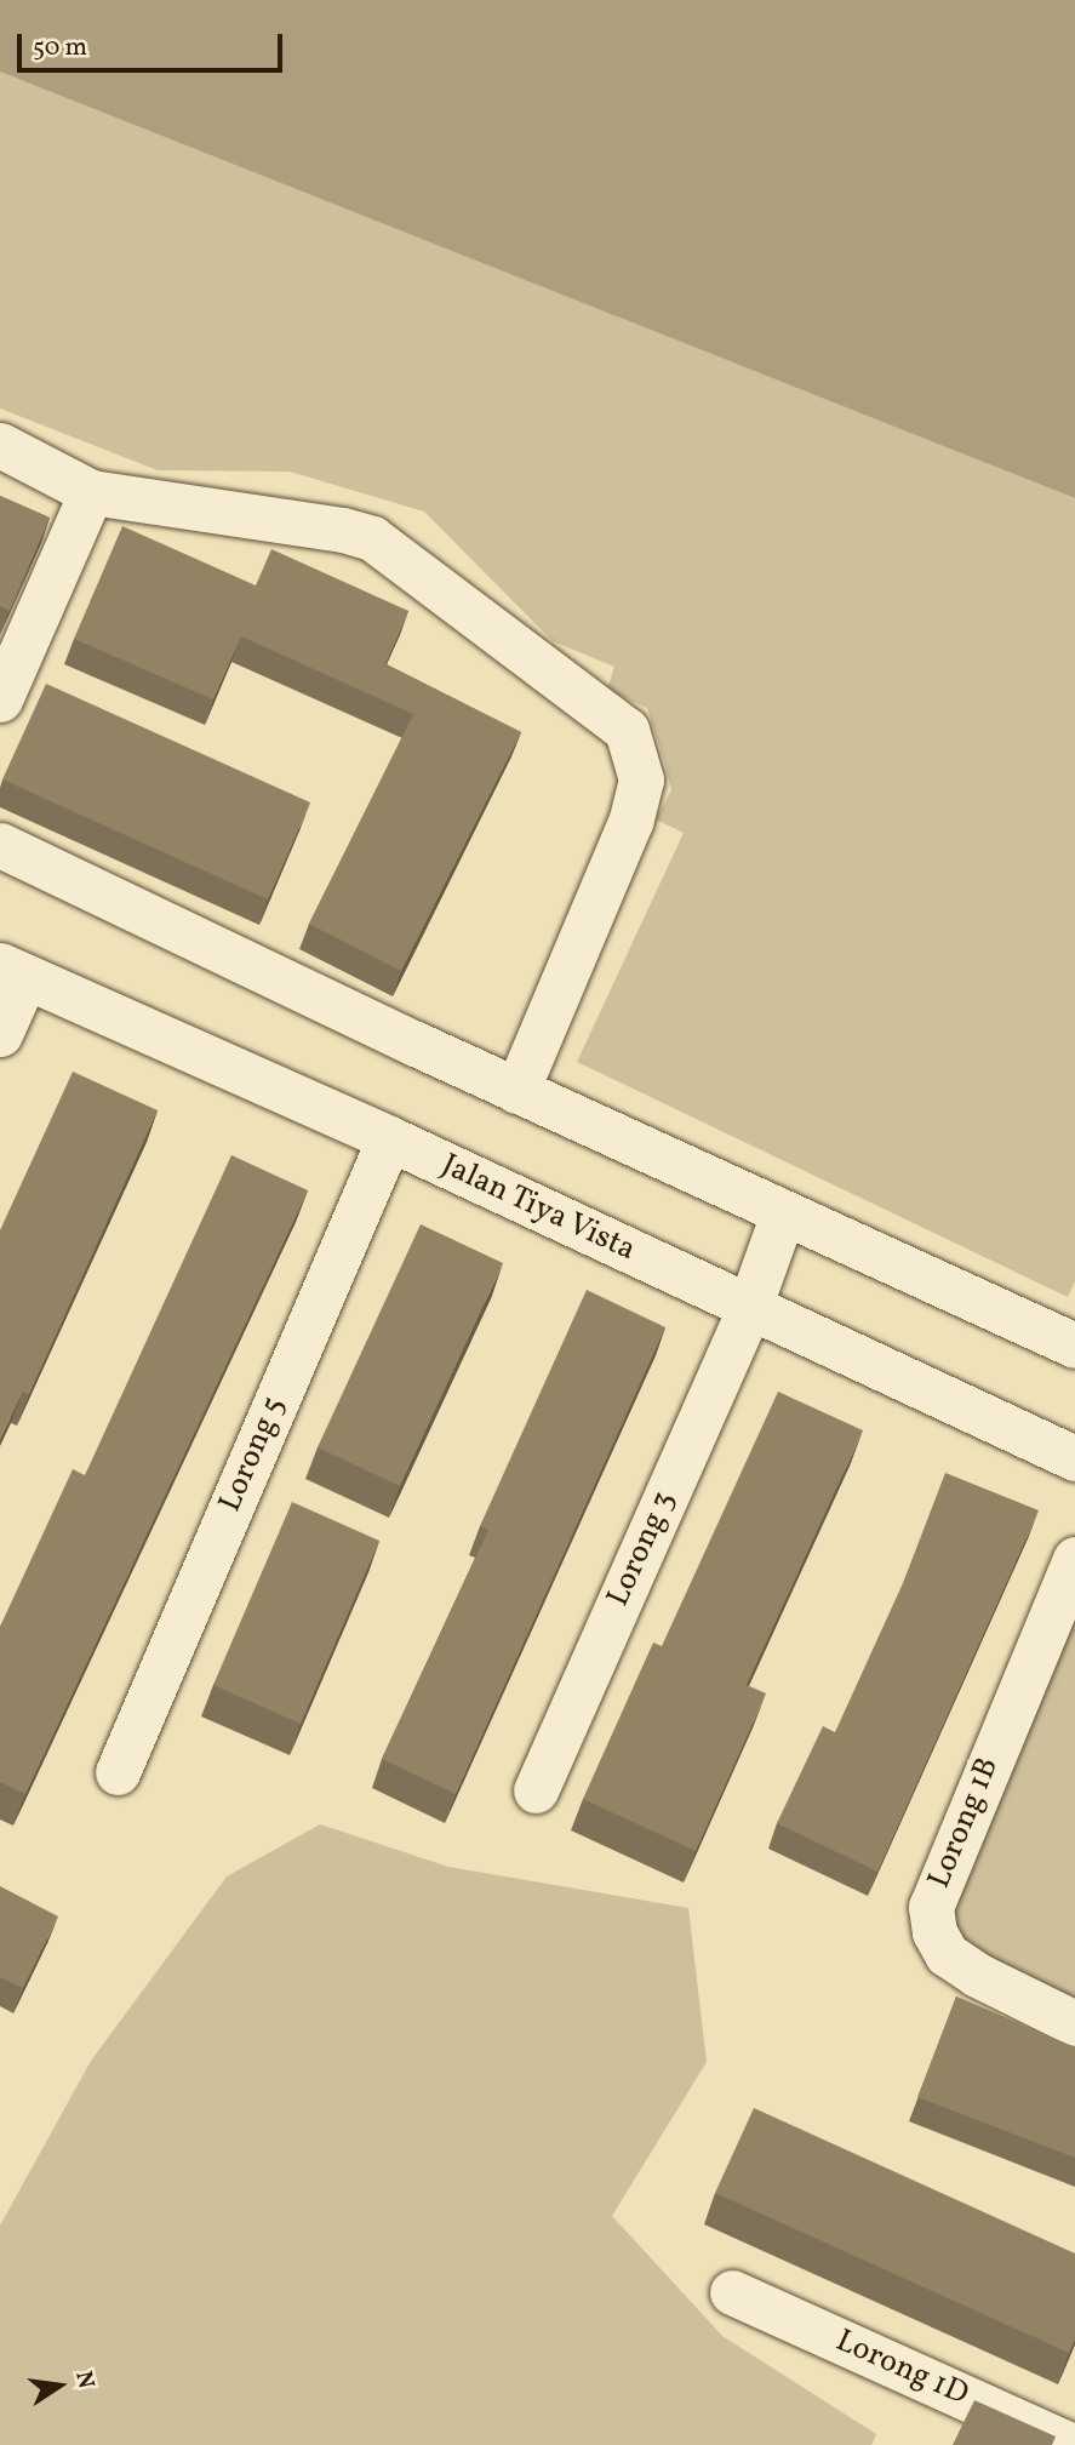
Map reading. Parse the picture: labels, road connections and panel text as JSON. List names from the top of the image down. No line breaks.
{"streets":{"street":["Jalan Tiya Vista","Lorong 5","Lorong 3","Lorong 1B","Lorong 1D"]},"crossings":[["Jalan Tiya Vista","Lorong 5"],["Jalan Tiya Vista","Lorong 3"]],"scale_bar":"50 m","north":"right"}
